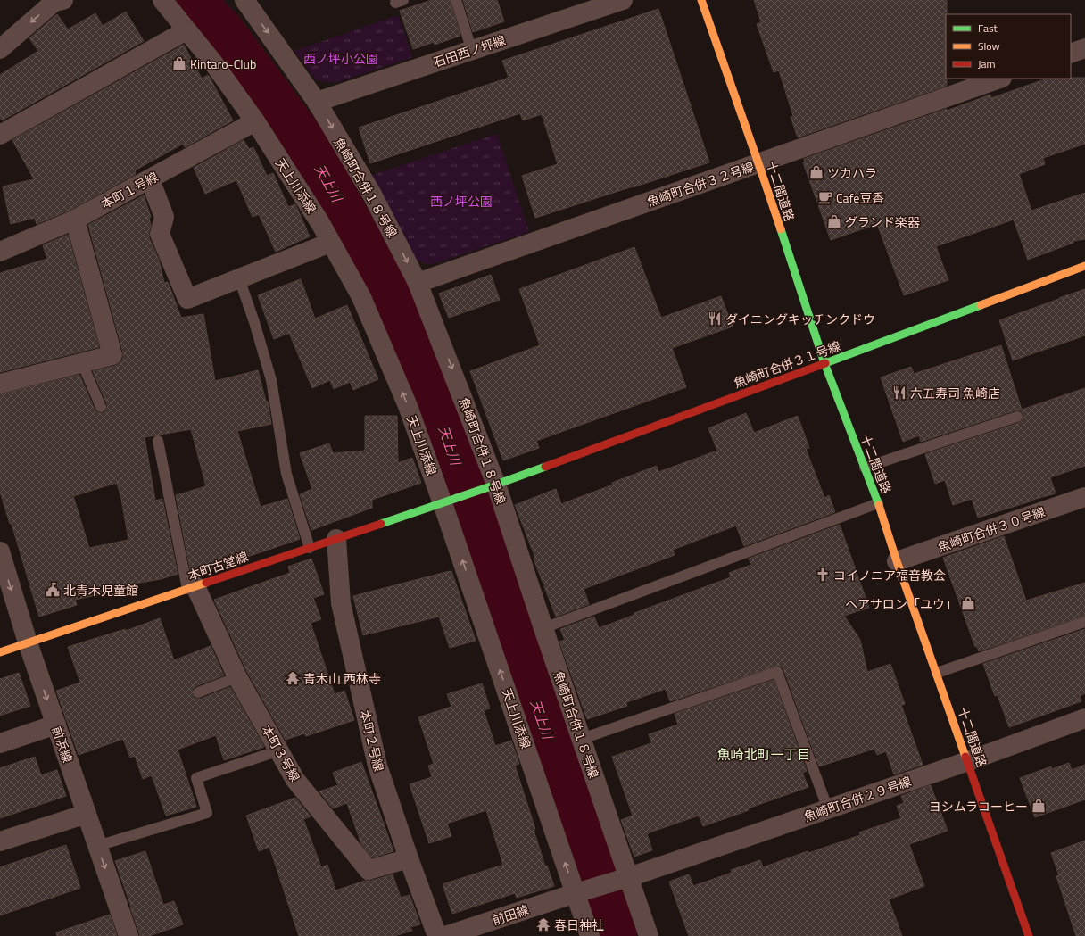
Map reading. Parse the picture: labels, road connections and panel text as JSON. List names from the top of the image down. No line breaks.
{"streets":{"street":["石田西ノ坪線","魚崎町合併３２号線","天上川添線","魚崎町合併１８号線","本町１号線","十二間道路","魚崎町合併３１号線","魚崎町合併３０号線","本町古堂線","本町２号線","前浜線","本町３号線","魚崎町合併２９号線","前田線"]},"crossings":[["石田西ノ坪線","魚崎町合併１８号線"],["魚崎町合併３２号線","魚崎町合併１８号線"],["魚崎町合併３２号線","十二間道路"],["天上川添線","本町１号線"],["天上川添線","魚崎町合併３１号線"],["天上川添線","本町古堂線"],["天上川添線","魚崎町合併２９号線"],["天上川添線","前田線"],["魚崎町合併１８号線","魚崎町合併３１号線"],["魚崎町合併１８号線","魚崎町合併２９号線"],["十二間道路","魚崎町合併３１号線"],["十二間道路","魚崎町合併３０号線"],["十二間道路","魚崎町合併２９号線"],["魚崎町合併３１号線","本町古堂線"],["本町古堂線","本町２号線"],["本町古堂線","前浜線"],["本町古堂線","本町３号線"],["本町２号線","本町３号線"],["本町２号線","前田線"],["魚崎町合併２９号線","前田線"]],"one_way":["天上川添線","魚崎町合併１８号線","前浜線"],"districts":["魚崎北町一丁目"],"water":["天上川"],"parks":["西ノ坪小公園","西ノ坪公園"],"places":{"shop":["Kintaro-Club","ツカハラ","グランド楽器","ヘアサロン「ユウ」","ヨシムラコーヒー"],"cafe":["Cafe豆香"],"restaurant":["ダイニングキッチンクドウ","六五寿司 魚崎店"],"church":["コイノニア福音教会"],"public building":["北青木児童館"],"temple":["青木山 西林寺","春日神社"]},"legend":["Fast","Slow","Jam"]}
